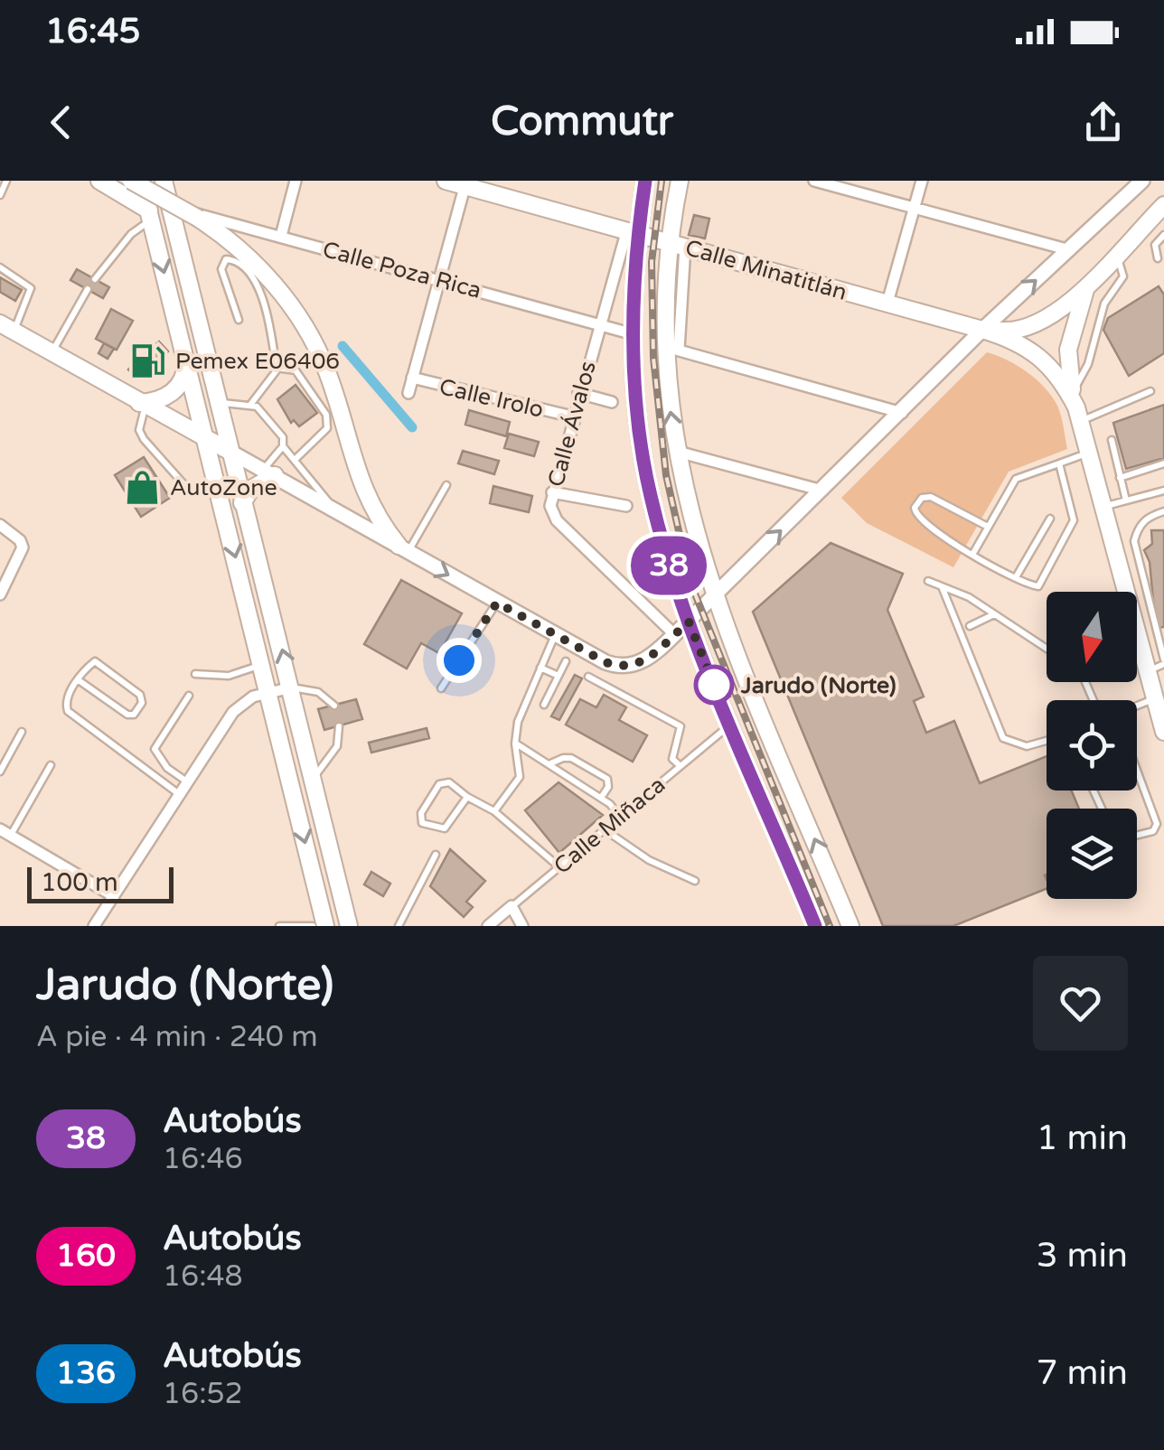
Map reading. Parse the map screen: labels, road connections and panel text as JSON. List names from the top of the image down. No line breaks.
{"streets":{"main road":["Calle Minatitlán"],"street":["Calle Poza Rica","Calle Irolo","Calle Ávalos","Calle Miñaca"]},"crossings":[["Calle Poza Rica","Calle Ávalos"],["Calle Minatitlán","Calle Ávalos"],["Calle Irolo","Calle Ávalos"]],"places":{"fuel station":["Pemex E06406"],"shop":["AutoZone"],"other":["Jarudo (Norte)"]},"lines":["bus line 38"],"scale_bar":"100 m","north":"bottom","page":{"status":"16:45","header":"Commutr","on_map":"38","scale":"100 m","heading":["Jarudo (Norte)","A pie · 4 min · 240 m"],"list":[{"mark":"38","name":"Autobús","note":"16:46","value":"1 min"},{"mark":"160","name":"Autobús","note":"16:48","value":"3 min"},{"mark":"136","name":"Autobús","note":"16:52","value":"7 min"}]}}
